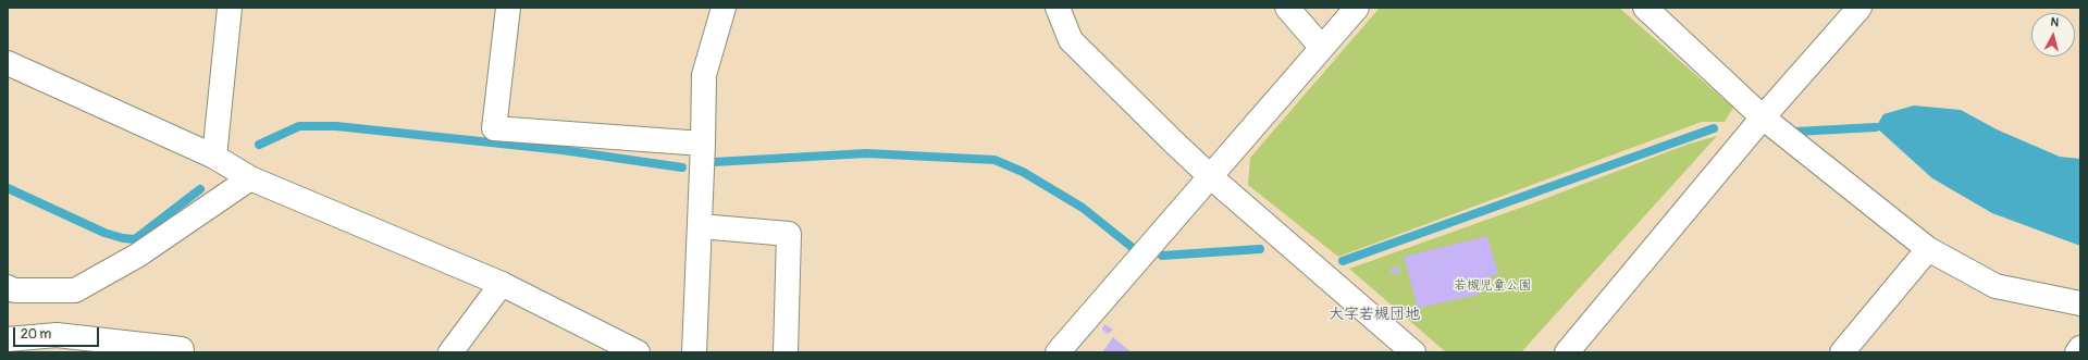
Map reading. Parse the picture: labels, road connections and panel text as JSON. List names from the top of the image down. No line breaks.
{"districts":["大字若槻団地"],"parks":["若槻児童公園"],"scale_bar":"20 m","north":"top"}
